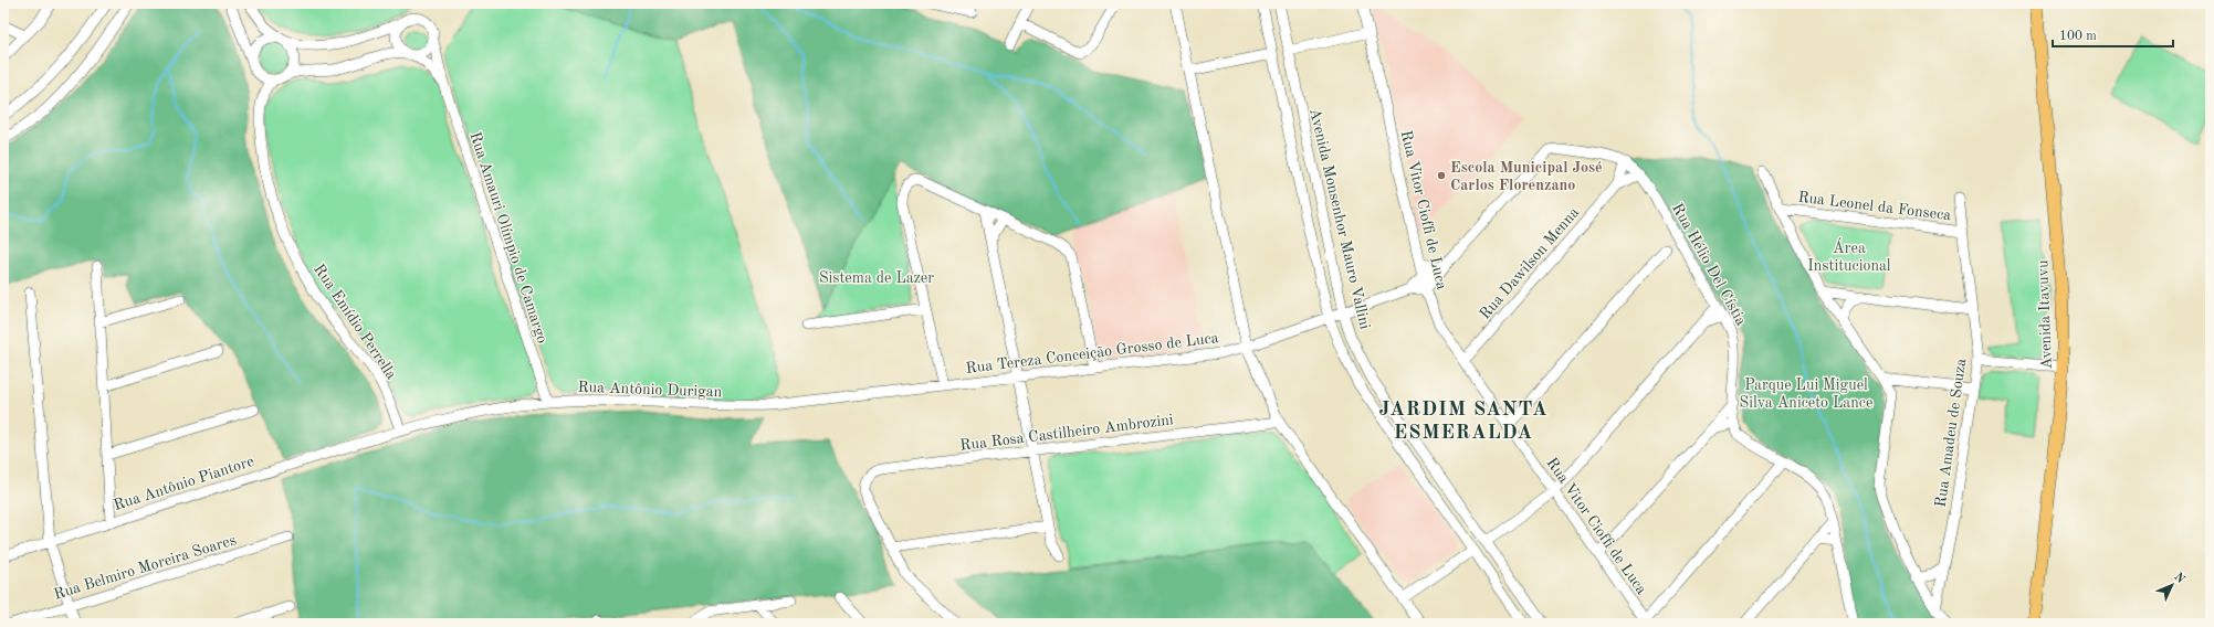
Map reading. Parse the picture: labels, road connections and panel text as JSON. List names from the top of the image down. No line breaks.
{"streets":{"main road":["Avenida Itavuvu"],"street":["Rua Leonel da Fonseca","Rua Vitor Cioffi de Luca","Avenida Monsenhor Mauro Vallini","Rua Amauri Olímpio de Camargo","Rua Dawilson Menna","Rua Hélio Del Cístia","Rua Emídio Perrella","Rua Tereza Conceição Grosso de Luca","Rua Antônio Durigan","Rua Rosa Castilheiro Ambrozini","Rua Amadeu de Souza","Rua Antônio Piantore","Rua Belmiro Moreira Soares"]},"crossings":[["Rua Leonel da Fonseca","Rua Amadeu de Souza"],["Rua Vitor Cioffi de Luca","Rua Dawilson Menna"],["Rua Vitor Cioffi de Luca","Rua Tereza Conceição Grosso de Luca"],["Avenida Monsenhor Mauro Vallini","Rua Tereza Conceição Grosso de Luca"],["Rua Amauri Olímpio de Camargo","Rua Antônio Durigan"],["Rua Dawilson Menna","Rua Hélio Del Cístia"],["Rua Dawilson Menna","Rua Tereza Conceição Grosso de Luca"],["Rua Hélio Del Cístia","Rua Tereza Conceição Grosso de Luca"],["Rua Emídio Perrella","Rua Antônio Durigan"],["Rua Tereza Conceição Grosso de Luca","Rua Antônio Durigan"],["Rua Antônio Durigan","Rua Antônio Piantore"]],"districts":["JARDIM SANTA ESMERALDA"],"parks":["Área Institucional","Sistema de Lazer","Parque Lui Miguel Silva Aniceto Lance"],"places":["Escola Municipal José Carlos Florenzano"],"scale_bar":"100 m","north":"top right"}
